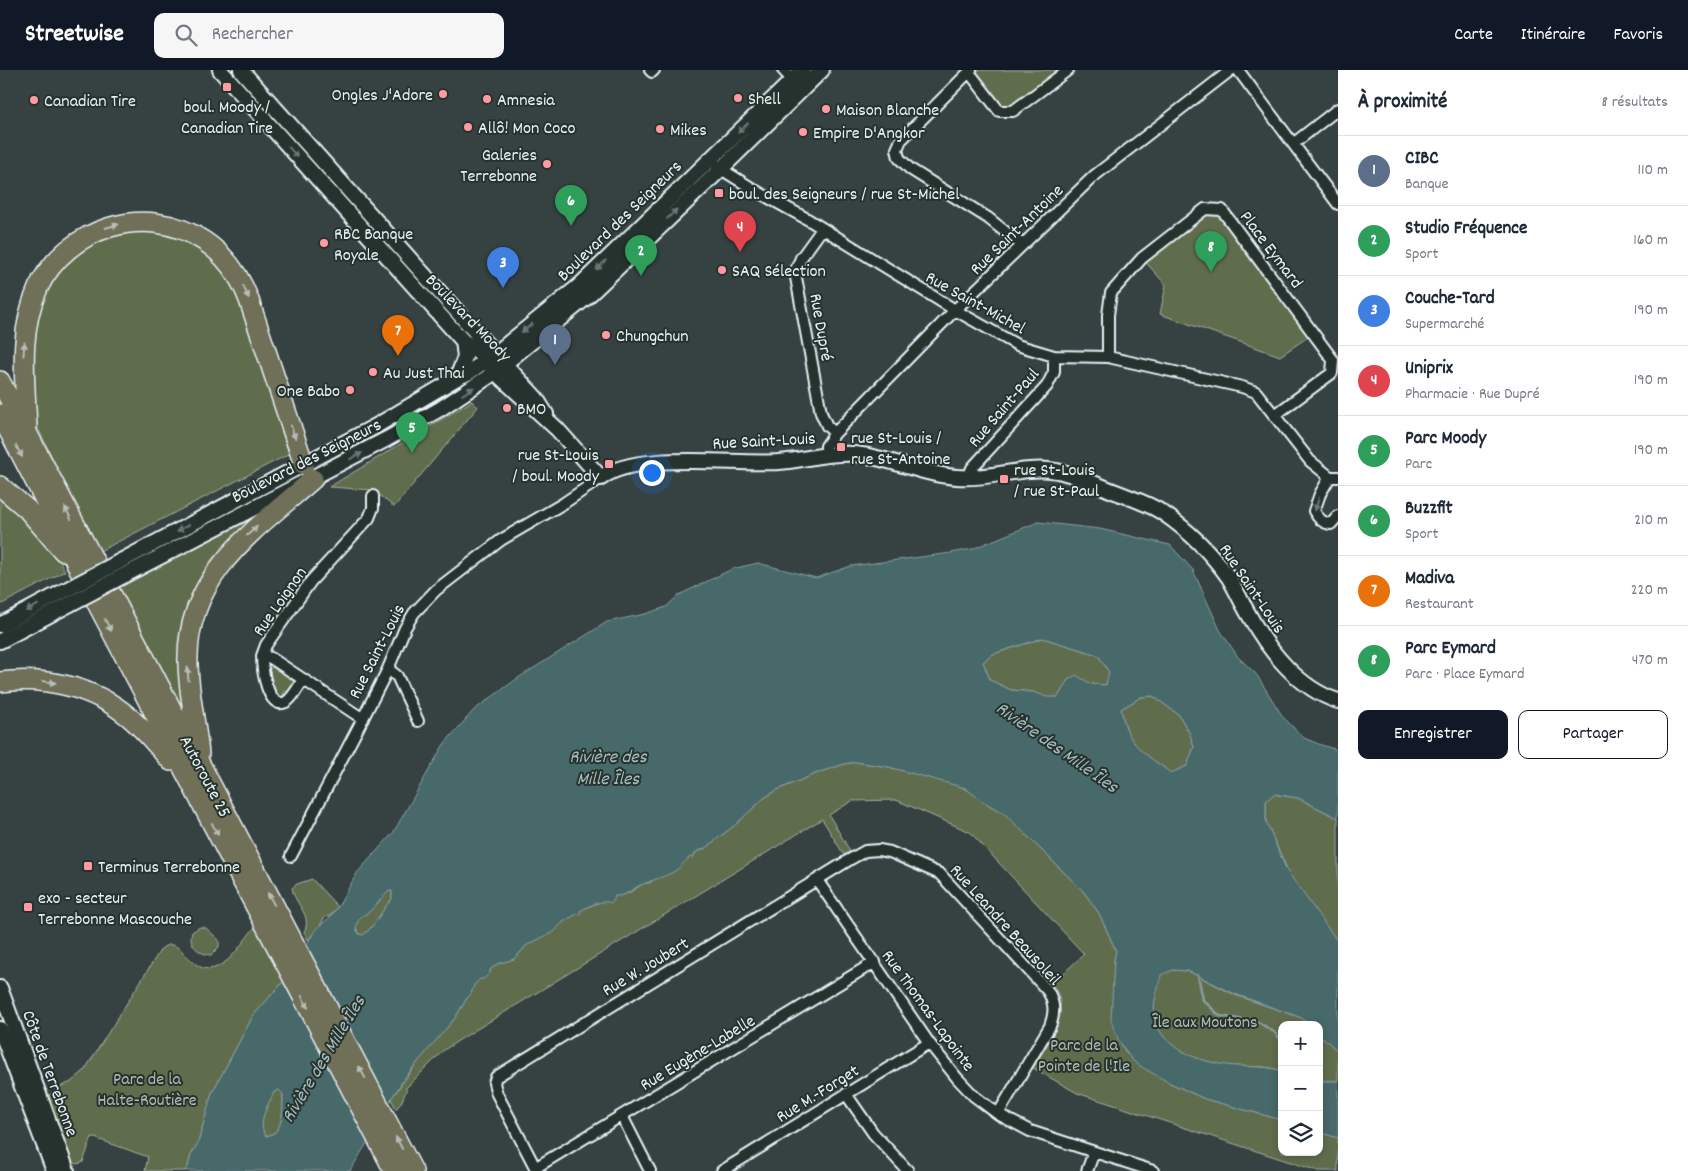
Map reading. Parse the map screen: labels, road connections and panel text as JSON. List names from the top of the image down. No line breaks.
{"streets":{"highway":["Autoroute 25"],"main road":["Boulevard des Seigneurs","Boulevard Moody","Rue Saint-Louis","Côte de Terrebonne"],"street":["Rue Saint-Antoine","Place Eymard","Rue Saint-Michel","Rue Dupré","Rue Saint-Paul","Rue Loignon","Rue Leandre Beausoleil","Rue W. Joubert","Rue Thomas-Lapointe","Rue Eugène-Labelle","Rue M.-Forget"]},"crossings":[["Boulevard des Seigneurs","Rue Saint-Michel"],["Boulevard des Seigneurs","Boulevard Moody"],["Rue Saint-Antoine","Rue Saint-Michel"],["Rue Saint-Antoine","Rue Dupré"],["Rue Saint-Antoine","Rue Saint-Louis"],["Place Eymard","Rue Saint-Michel"],["Rue Saint-Michel","Rue Dupré"],["Rue Saint-Michel","Rue Saint-Paul"],["Boulevard Moody","Rue Saint-Louis"],["Rue Saint-Paul","Rue Saint-Louis"],["Rue Saint-Louis","Rue Loignon"],["Rue Leandre Beausoleil","Rue W. Joubert"],["Rue Leandre Beausoleil","Rue Thomas-Lapointe"],["Rue W. Joubert","Rue Thomas-Lapointe"],["Rue W. Joubert","Rue Eugène-Labelle"],["Rue Thomas-Lapointe","Rue Eugène-Labelle"],["Rue Thomas-Lapointe","Rue M.-Forget"]],"water":["Rivière des Mille Îles"],"parks":["Île aux Moutons","Parc de la Pointe de l'Ile","Parc de la Halte-Routière"],"places":{"transit":["boul. Moody / Canadian Tire","boul. des Seigneurs / rue St-Michel","rue St-Louis / rue St-Antoine","rue St-Louis / boul. Moody","rue St-Louis / rue St-Paul","Terminus Terrebonne","exo - secteur Terrebonne Mascouche"],"other":["Ongles J'Adore","Shell","Amnesia","Canadian Tire","Maison Blanche","Allô! Mon Coco","Mikes","Empire D'Angkor","Galeries Terrebonne","RBC Banque Royale","SAQ Sélection","Chungchun","Au Just Thai","One Babo","BMO"]},"page":{"header":"Streetwise","search":"Rechercher","nav":["Carte","Itinéraire","Favoris"],"heading":["À proximité","8 résultats"],"list":[{"mark":"1","name":"CIBC","note":"Banque","value":"110 m"},{"mark":"2","name":"Studio Fréquence","note":"Sport","value":"160 m"},{"mark":"3","name":"Couche-Tard","note":"Supermarché","value":"190 m"},{"mark":"4","name":"Uniprix","note":"Pharmacie · Rue Dupré","value":"190 m"},{"mark":"5","name":"Parc Moody","note":"Parc","value":"190 m"},{"mark":"6","name":"Buzzfit","note":"Sport","value":"210 m"},{"mark":"7","name":"Madiva","note":"Restaurant","value":"220 m"},{"mark":"8","name":"Parc Eymard","note":"Parc · Place Eymard","value":"470 m"}],"pins":["6","4","8","2","3","7","1","5"],"buttons":["Enregistrer","Partager"],"map_buttons":["+","−"]}}
